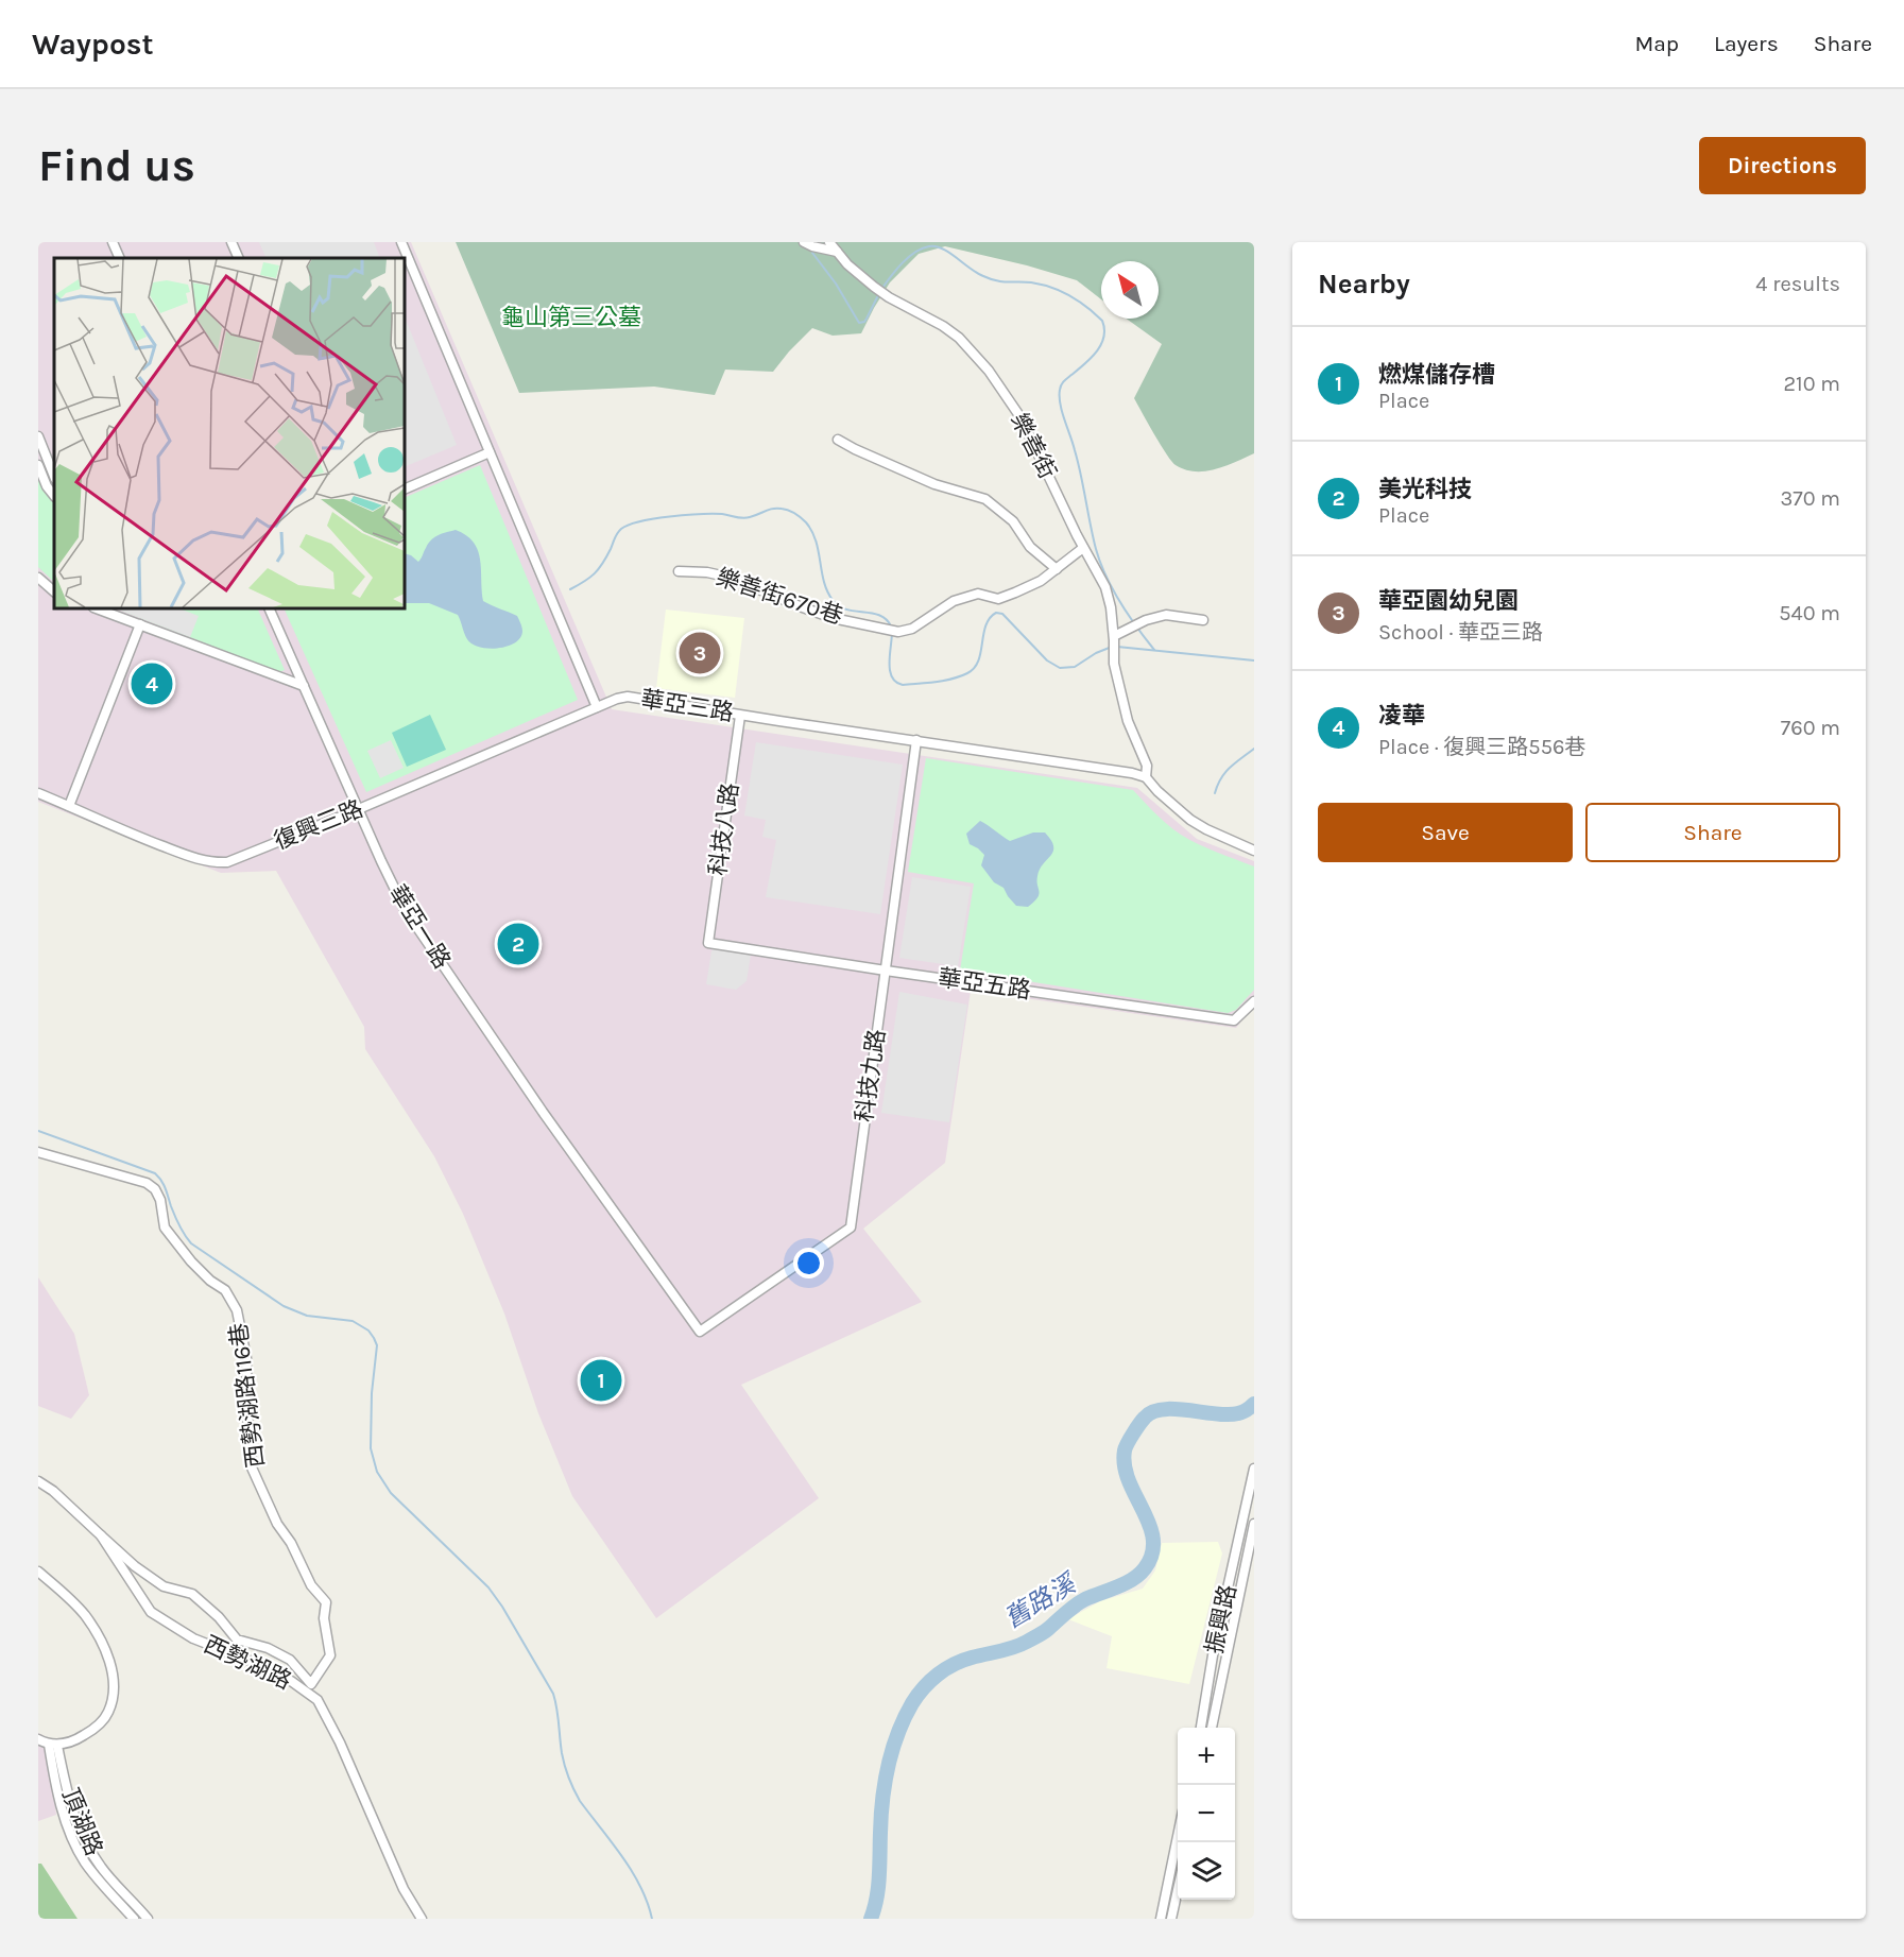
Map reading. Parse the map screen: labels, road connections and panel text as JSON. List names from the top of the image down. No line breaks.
{"streets":{"street":["樂善街","樂善街670巷","華亞三路","復興三路","科技八路","華亞一路","華亞五路","科技九路","西勢湖路116巷","振興路","西勢湖路","頂湖路"]},"crossings":[["樂善街","樂善街670巷"],["樂善街","華亞三路"],["華亞三路","復興三路"],["華亞三路","科技八路"],["華亞三路","科技九路"],["復興三路","華亞一路"],["科技八路","華亞五路"],["華亞一路","科技九路"],["華亞五路","科技九路"],["西勢湖路116巷","西勢湖路"]],"water":["舊路溪"],"parks":["龜山第三公墓"],"north":"top left","page":{"header":"Waypost","nav":["Map","Layers","Share"],"buttons":["Directions",["Save","Share"]],"title":"Find us","heading":["Nearby","4 results"],"list":[{"mark":"1","name":"燃煤儲存槽","note":"Place","value":"210 m"},{"mark":"2","name":"美光科技","note":"Place","value":"370 m"},{"mark":"3","name":"華亞園幼兒園","note":"School · 華亞三路","value":"540 m"},{"mark":"4","name":"凌華","note":"Place · 復興三路556巷","value":"760 m"}],"pins":["3","4","2","1"],"map_buttons":["+","−"]}}
